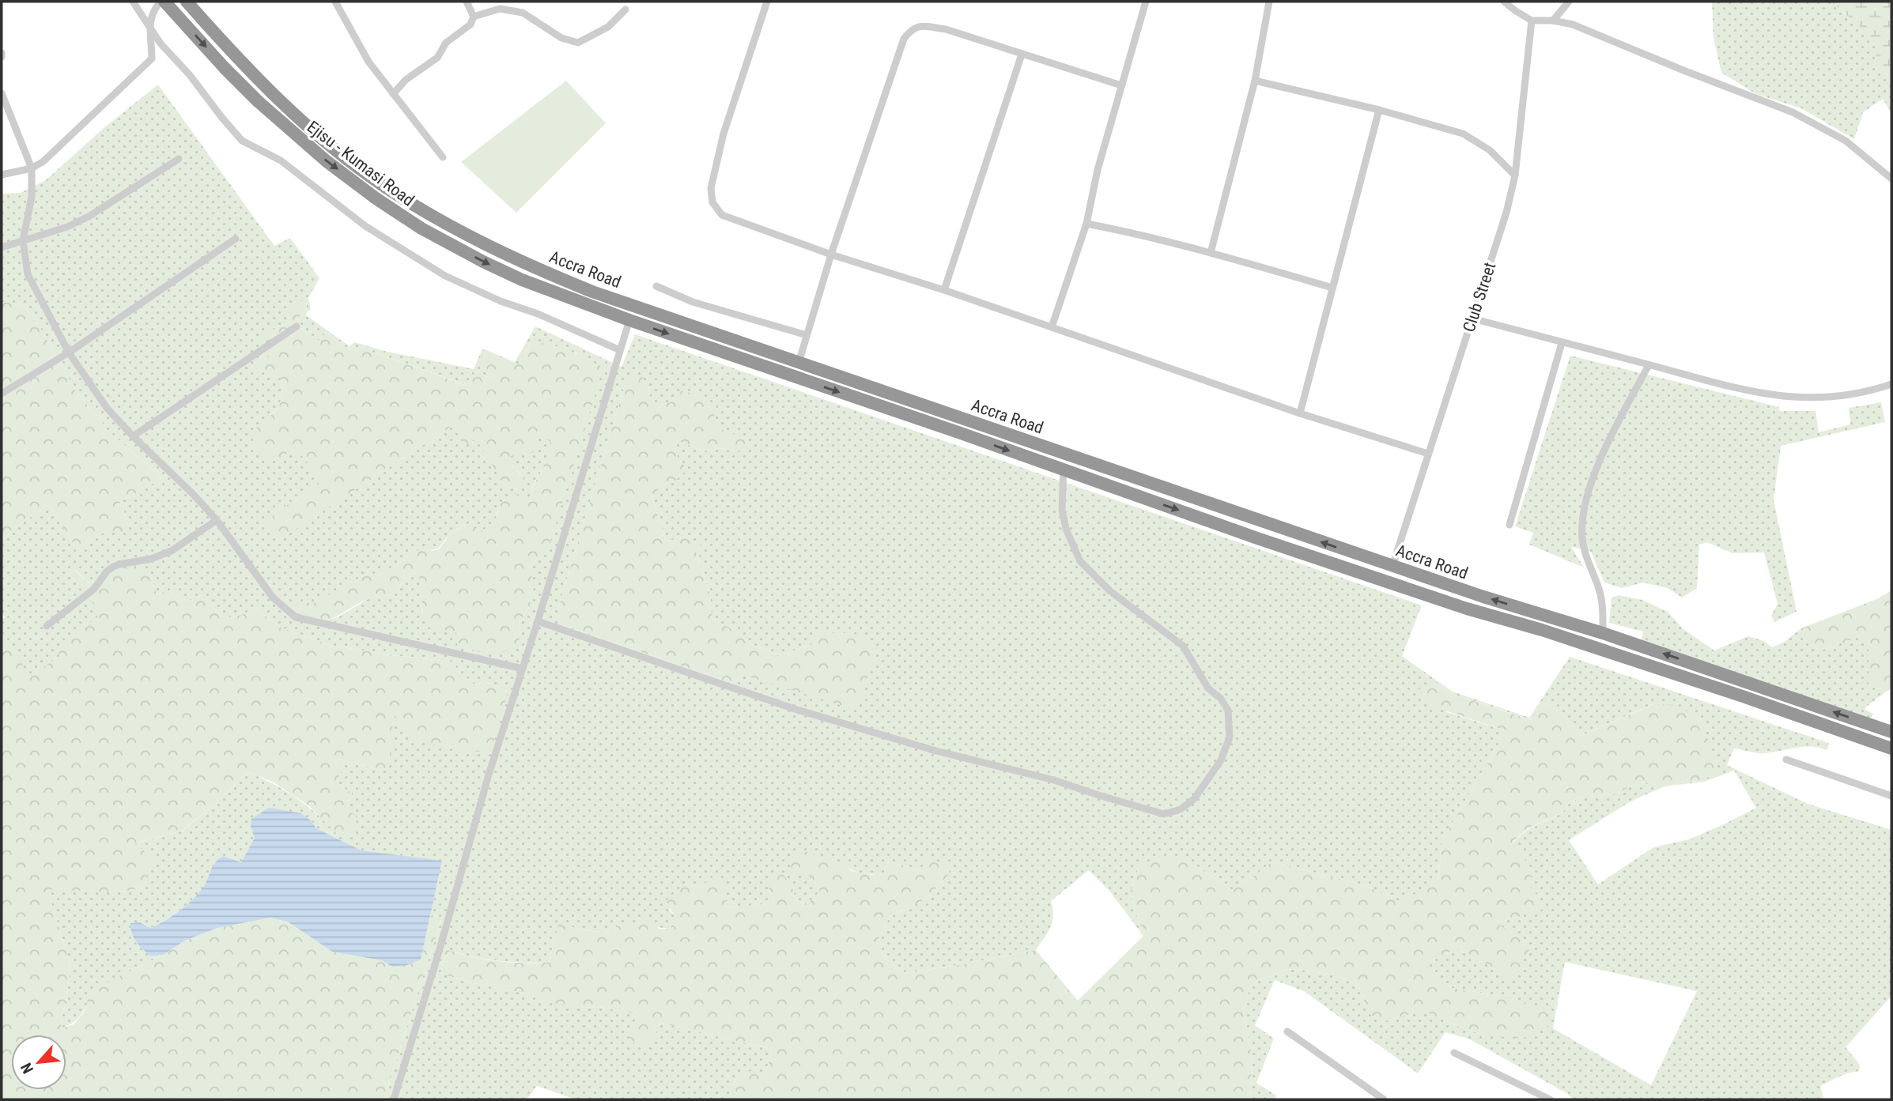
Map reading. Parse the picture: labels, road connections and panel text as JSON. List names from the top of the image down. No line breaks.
{"streets":{"highway":["Ejisu - Kumasi Road","Accra Road"],"street":["Club Street"]},"crossings":[["Ejisu - Kumasi Road","Accra Road"],["Accra Road","Club Street"]],"one_way":["Ejisu - Kumasi Road"],"north":"bottom left"}
